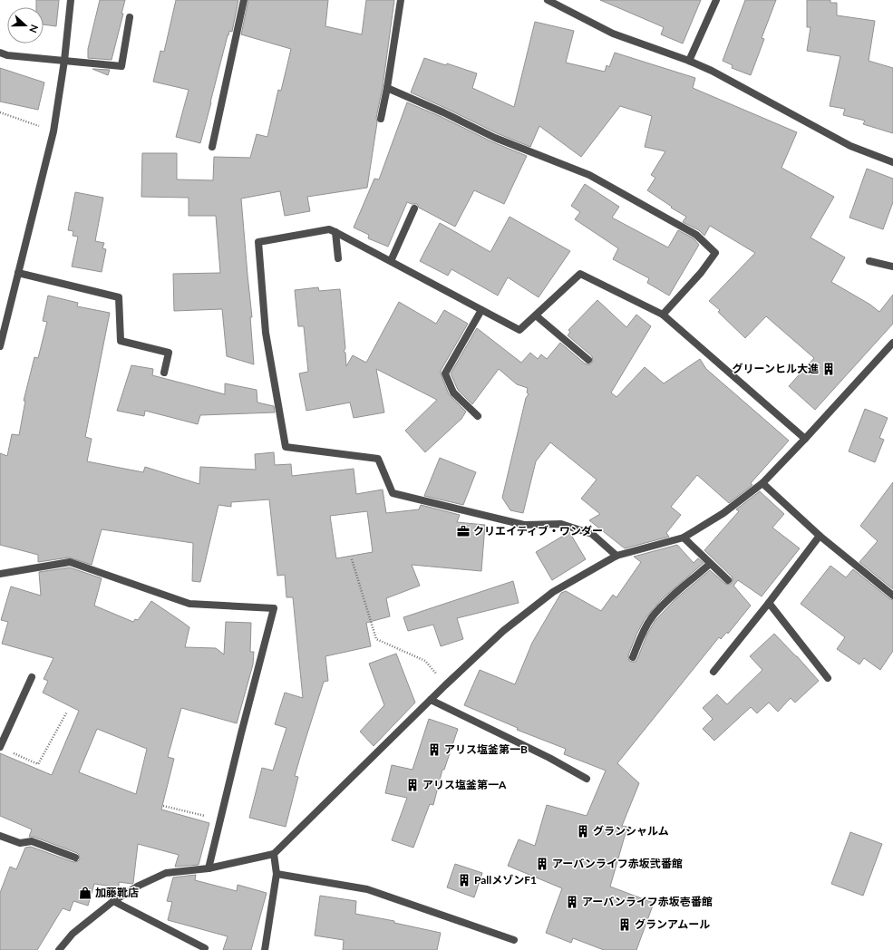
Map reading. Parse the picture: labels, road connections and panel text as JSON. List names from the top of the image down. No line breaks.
{"places":{"building":["グリーンヒル大進","アリス塩釜第一B","アリス塩釜第一A","グランシャルム","アーバンライフ赤坂弐番館","PallメゾンF1","アーバンライフ赤坂壱番館","グランアムール"],"office":["クリエイティブ・ワンダー"],"shop":["加藤靴店"]},"north":"right"}
